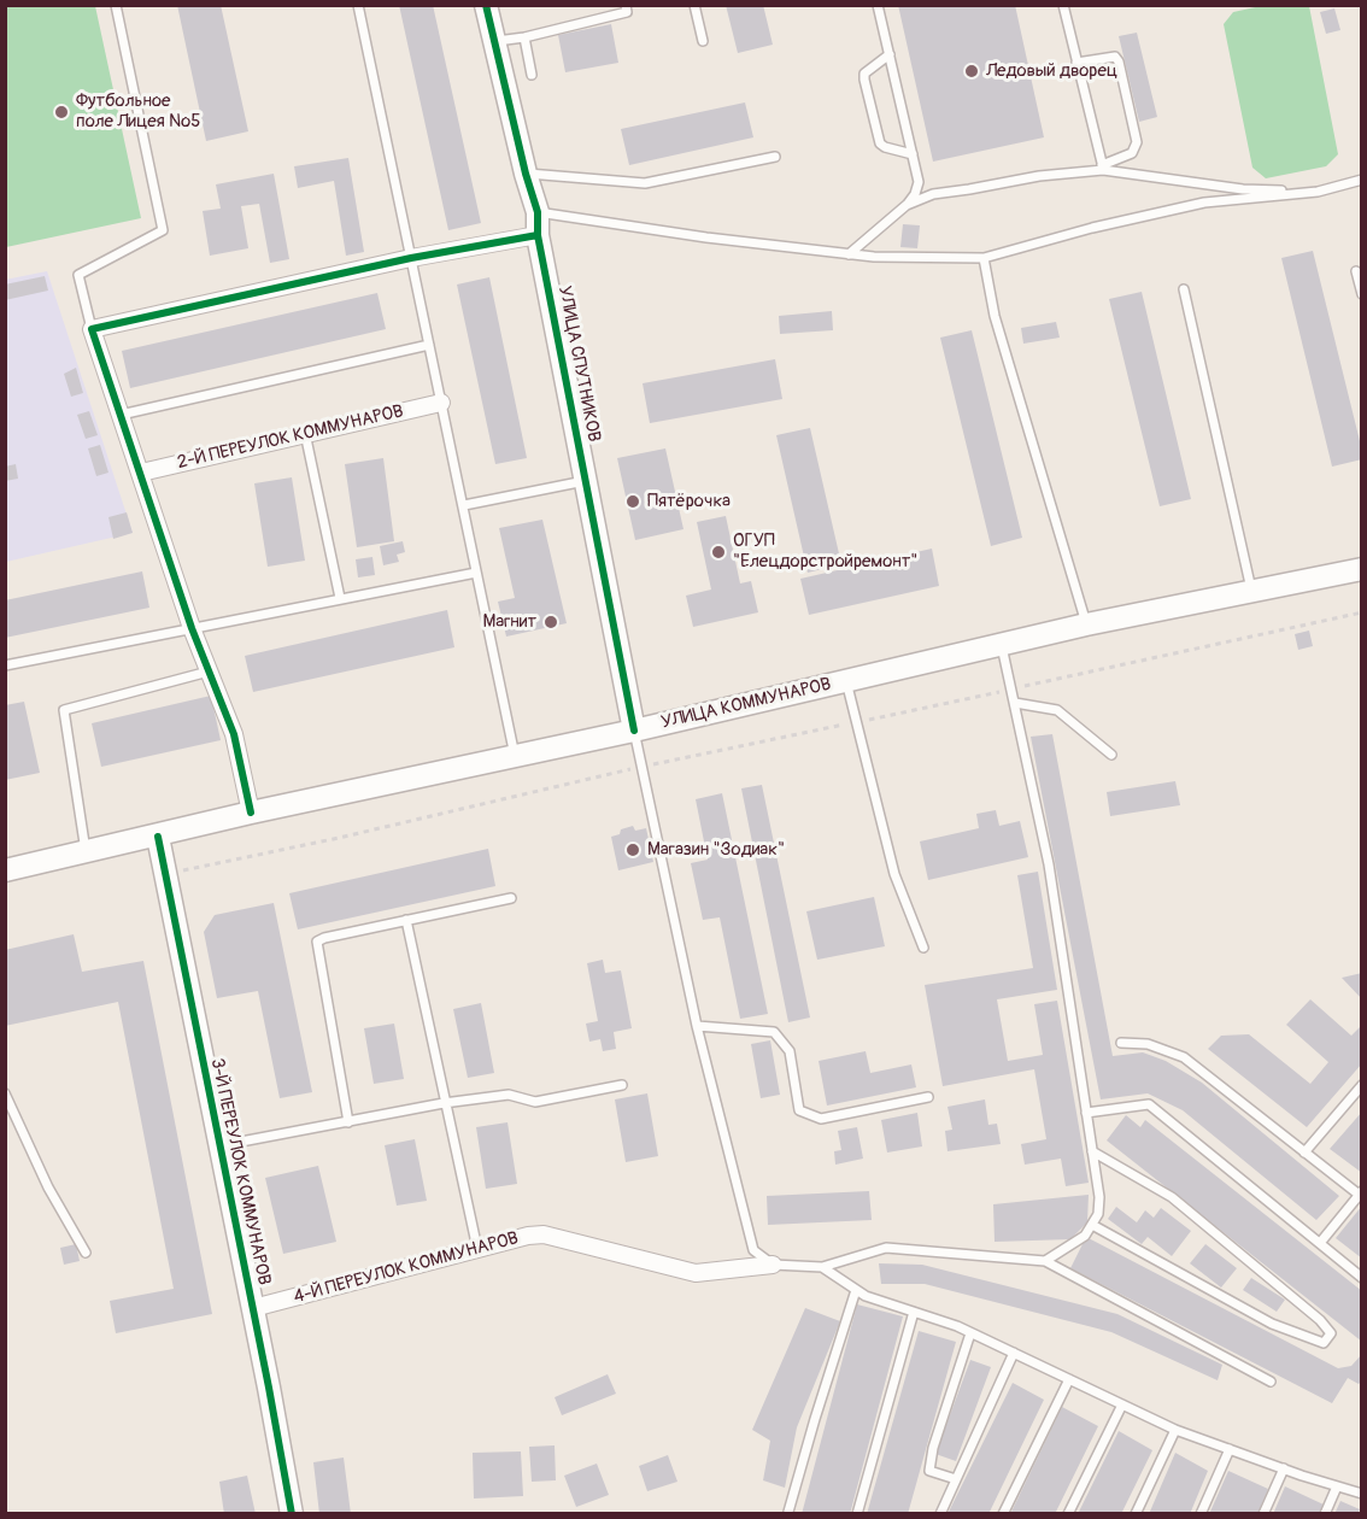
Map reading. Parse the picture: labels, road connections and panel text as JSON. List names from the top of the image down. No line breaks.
{"streets":{"street":["УЛИЦА СПУТНИКОВ","2-Й ПЕРЕУЛОК КОММУНАРОВ","УЛИЦА КОММУНАРОВ","3-Й ПЕРЕУЛОК КОММУНАРОВ","4-Й ПЕРЕУЛОК КОММУНАРОВ"]},"crossings":[["УЛИЦА СПУТНИКОВ","УЛИЦА КОММУНАРОВ"],["УЛИЦА КОММУНАРОВ","3-Й ПЕРЕУЛОК КОММУНАРОВ"],["3-Й ПЕРЕУЛОК КОММУНАРОВ","4-Й ПЕРЕУЛОК КОММУНАРОВ"]],"places":["Ледовый дворец","Футбольное поле Лицея №5","Пятёрочка","ОГУП \"Елецдорстройремонт\"","Магнит","Магазин \"Зодиак\""]}
